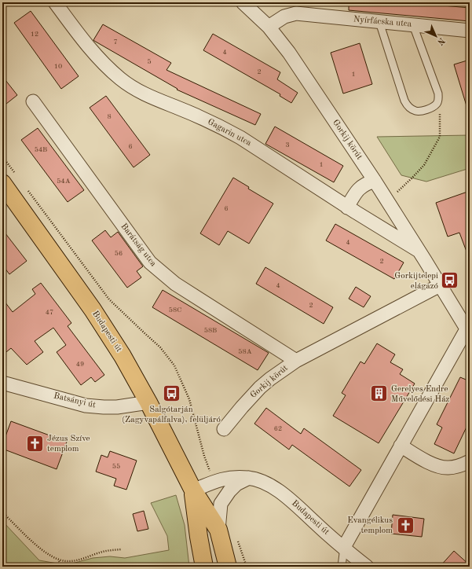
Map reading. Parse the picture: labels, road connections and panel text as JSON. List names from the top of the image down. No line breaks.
{"streets":{"main road":["Budapesti út"],"street":["Nyírfácska utca","Gagarin utca","Gorkij körút","Barátság utca","Batsányi út"]},"crossings":[["Nyírfácska utca","Gorkij körút"],["Gagarin utca","Gorkij körút"],["Gorkij körút","Barátság utca"],["Gorkij körút","Budapesti út"],["Budapesti út","Batsányi út"]],"places":{"bus stop":["Gorkijtelepi elágazó","Salgótarján (Zagyvapálfalva), felüljáró"],"building":["Gerelyes Endre Művelődési Ház"],"church":["Jézus Szíve templom","Evangélikus templom"]},"house_numbers":["12","7","4","5","10","2","1","8","3","6","54B","1","54A","6","4","56","2","4","2","58C","47","58B","58A","49","62","55"],"north":"bottom right"}
